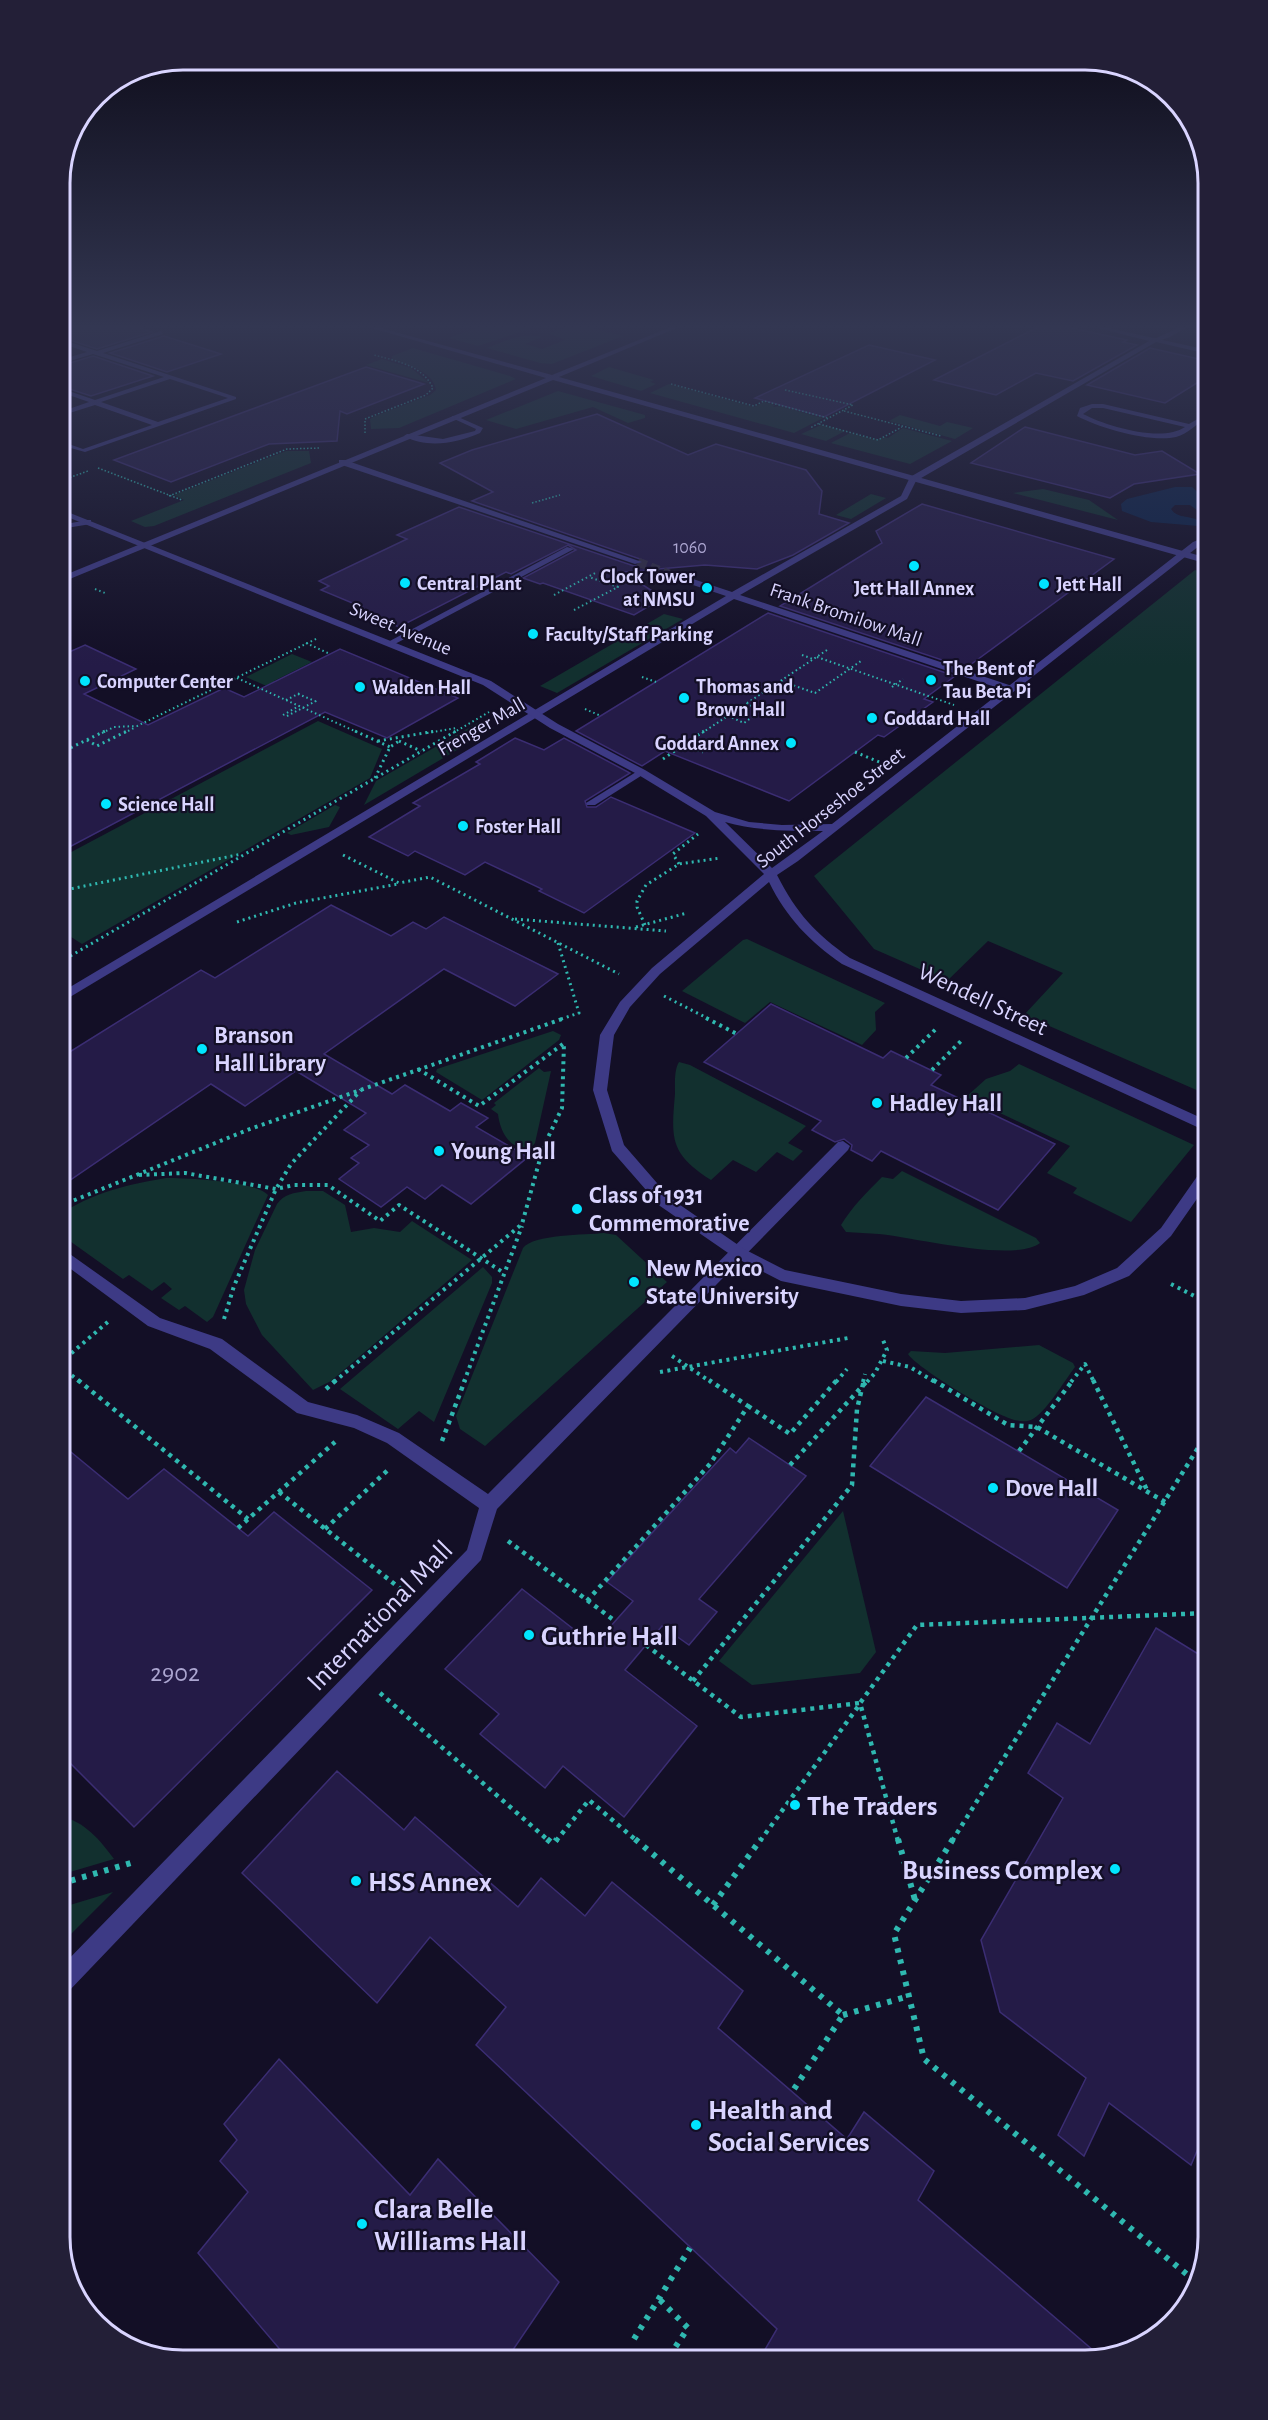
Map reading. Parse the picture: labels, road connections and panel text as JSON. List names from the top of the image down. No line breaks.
{"streets":{"street":["Frank Bromilow Mall","Sweet Avenue","Frenger Mall","South Horseshoe Street","Wendell Street","International Mall"]},"crossings":[["Frank Bromilow Mall","Frenger Mall"],["Frank Bromilow Mall","South Horseshoe Street"],["Sweet Avenue","Frenger Mall"],["Sweet Avenue","South Horseshoe Street"],["Sweet Avenue","Wendell Street"],["South Horseshoe Street","Wendell Street"],["South Horseshoe Street","International Mall"]],"places":["Jett Hall Annex","Central Plant","Jett Hall","Clock Tower at NMSU","Faculty/Staff Parking","The Bent of Tau Beta Pi","Computer Center","Walden Hall","Thomas and Brown Hall","Goddard Hall","Goddard Annex","Science Hall","Foster Hall","Branson Hall Library","Hadley Hall","Young Hall","Class of 1931 Commemorative","New Mexico State University","Dove Hall","Guthrie Hall","The Traders","Business Complex","HSS Annex","Health and Social Services","Clara Belle Williams Hall"],"house_numbers":["1060","2902"]}
